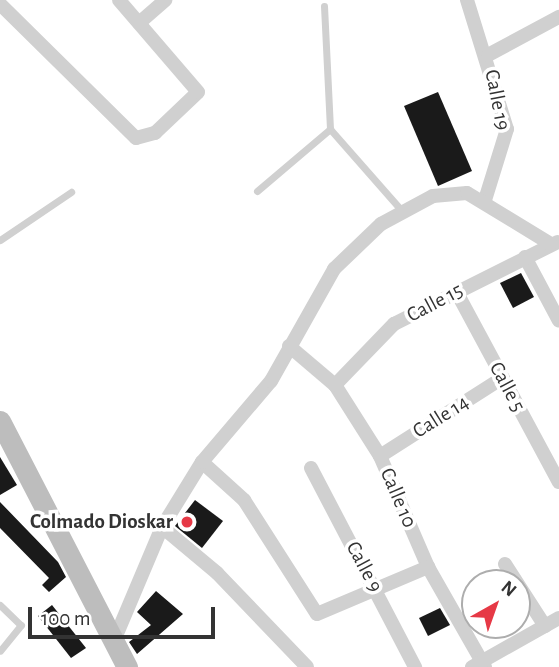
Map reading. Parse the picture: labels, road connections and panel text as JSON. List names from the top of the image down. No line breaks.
{"streets":{"street":["Calle 19","Calle 15","Calle 5","Calle 14","Calle 10","Calle 9"]},"crossings":[["Calle 15","Calle 5"],["Calle 15","Calle 10"],["Calle 5","Calle 14"],["Calle 14","Calle 10"]],"places":["Colmado Dioskar"],"scale_bar":"100 m","north":"top right"}
